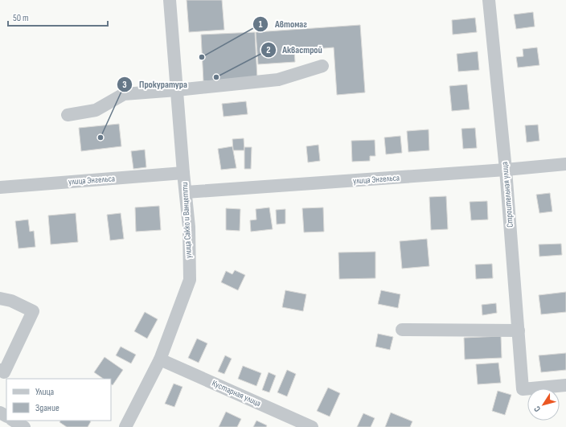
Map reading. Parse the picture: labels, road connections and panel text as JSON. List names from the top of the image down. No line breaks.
{"streets":{"street":["улица Энгельса","Строительная улица","улица Сакко и Ванцетти","Кустарная улица"]},"crossings":[["улица Энгельса","Строительная улица"],["улица Энгельса","улица Сакко и Ванцетти"],["улица Сакко и Ванцетти","Кустарная улица"]],"places":["Автомаг","Аквастрой","Прокуратура"],"legend":["Улица","Здание"],"scale_bar":"50 m","north":"bottom left"}
